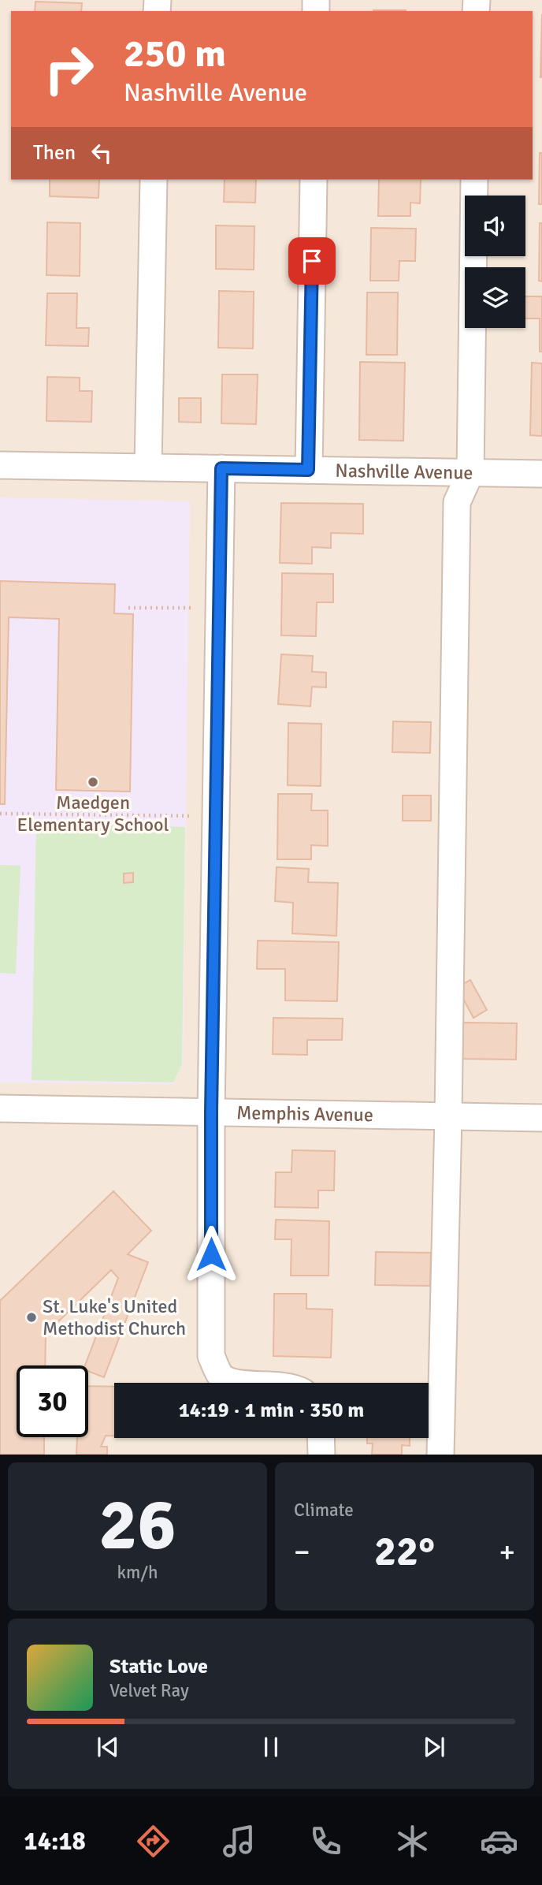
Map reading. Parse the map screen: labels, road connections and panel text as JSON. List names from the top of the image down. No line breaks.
{"streets":{"street":["Nashville Avenue","Memphis Avenue"]},"places":["Maedgen Elementary School","St. Luke's United Methodist Church"],"page":{"turn":["250 m","Nashville Avenue"],"then":"Then","limit":"30","trip":"14:19 · 1 min · 350 m","tile":[["26","km/h"],"Climate"],"heat":["−","22°","+"],"song":["Static Love","Velvet Ray"],"tabs":"14:18"}}
